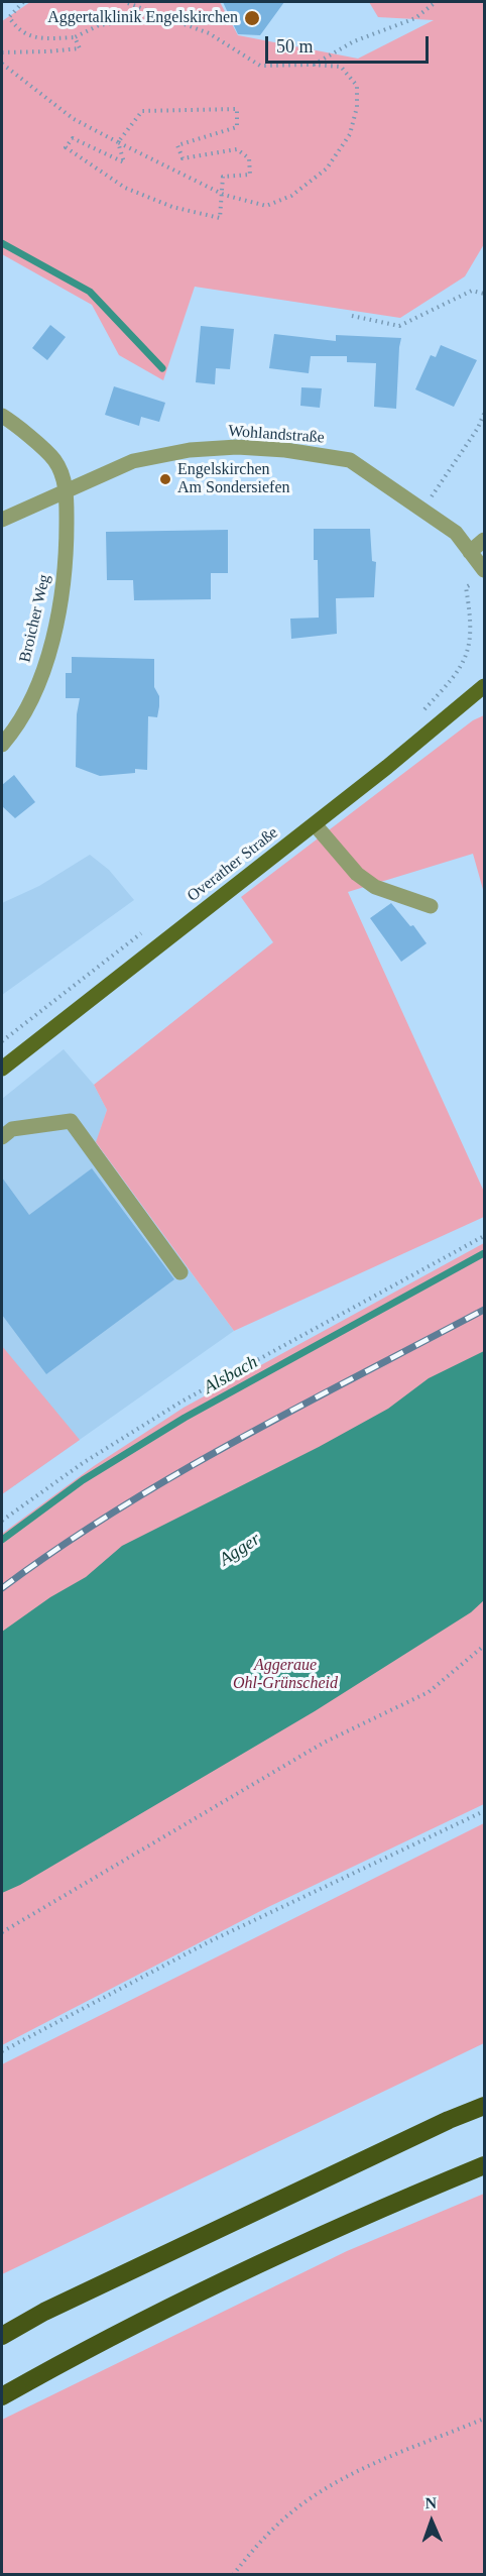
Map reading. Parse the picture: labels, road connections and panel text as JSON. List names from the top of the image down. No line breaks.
{"streets":{"main road":["Overather Straße"],"street":["Wohlandstraße","Broicher Weg"]},"crossings":[["Wohlandstraße","Broicher Weg"]],"water":["Alsbach","Agger"],"parks":["Aggeraue Ohl-Grünscheid"],"places":["Aggertalklinik Engelskirchen","Engelskirchen Am Sondersiefen"],"scale_bar":"50 m","north":"top"}
